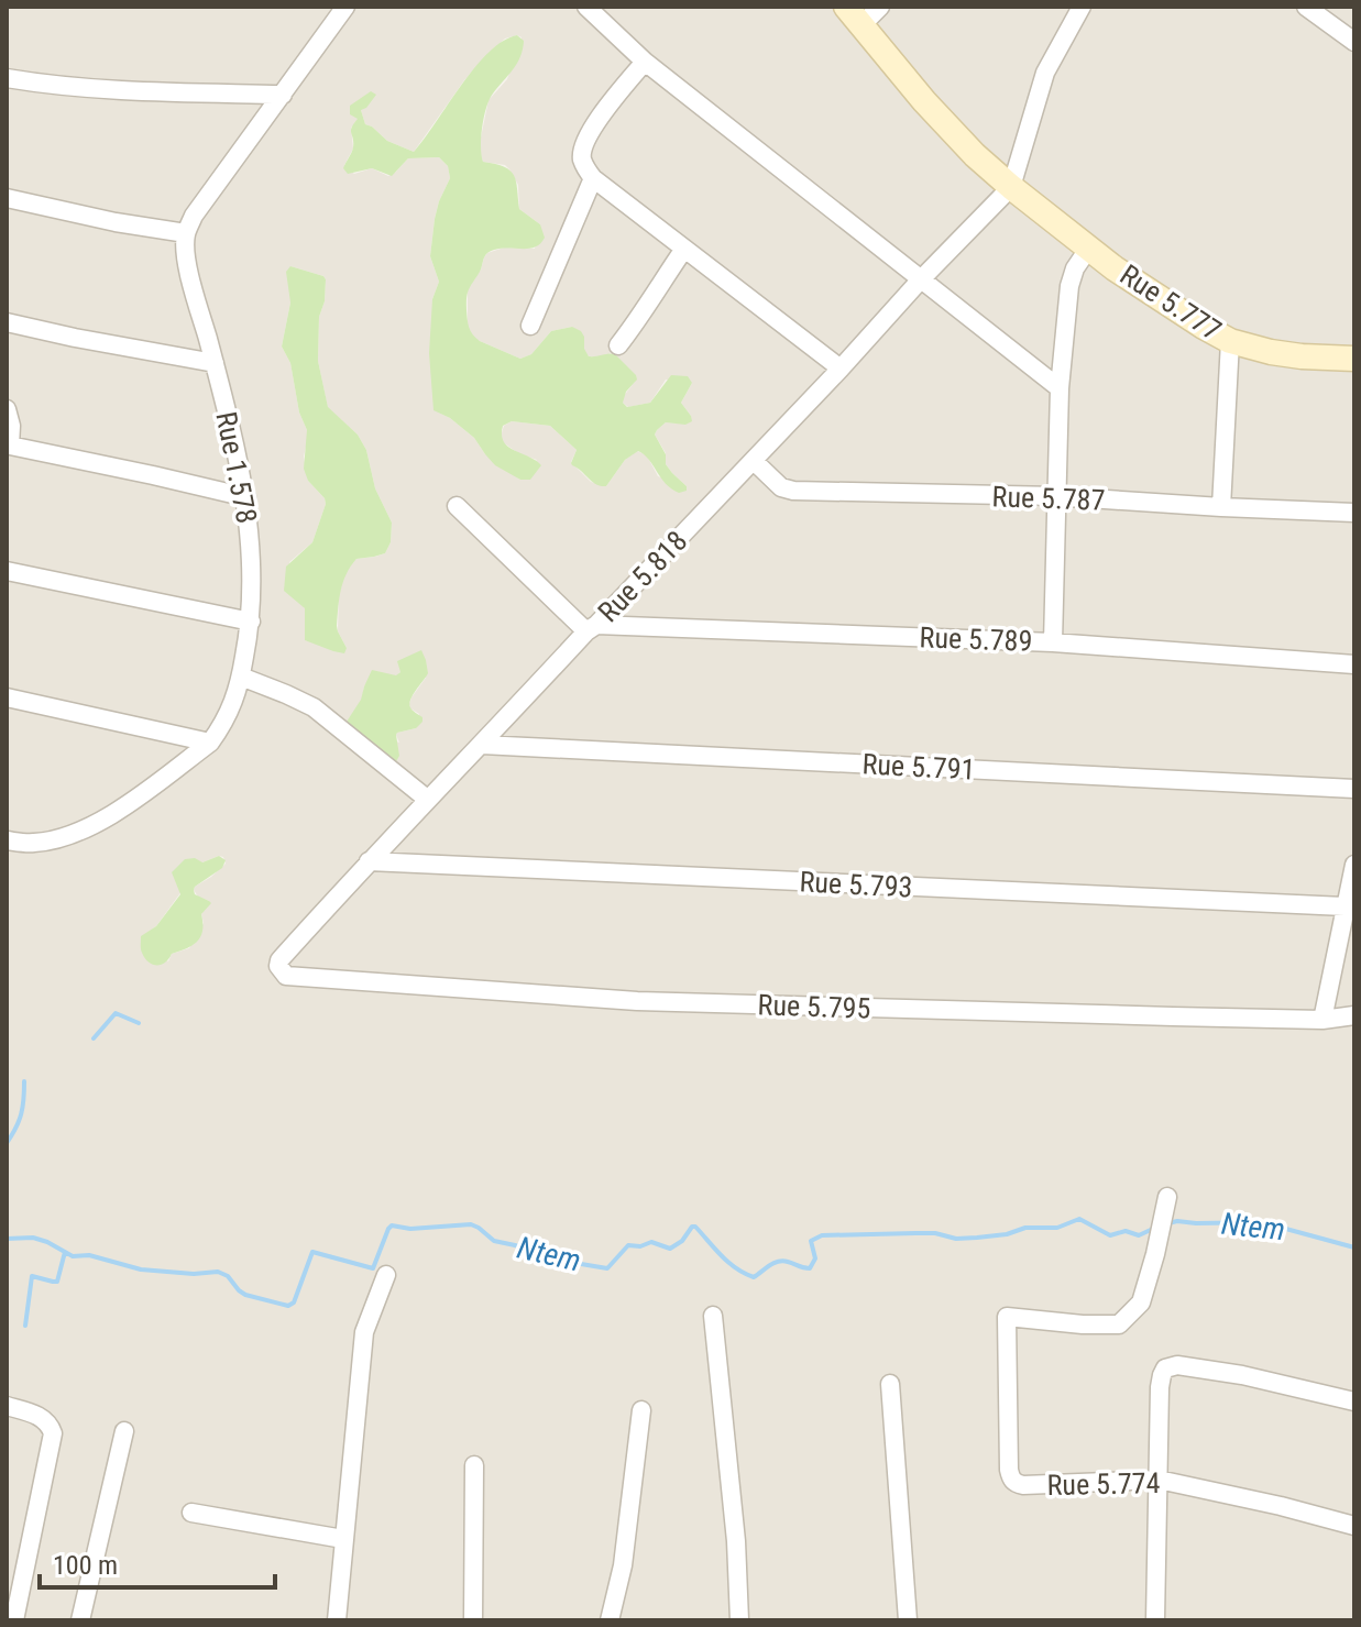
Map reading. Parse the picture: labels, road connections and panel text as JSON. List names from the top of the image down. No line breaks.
{"streets":{"main road":["Rue 5.777"],"street":["Rue 1.578","Rue 5.787","Rue 5.818","Rue 5.789","Rue 5.791","Rue 5.793","Rue 5.795","Rue 5.774"]},"crossings":[["Rue 5.777","Rue 5.818"],["Rue 5.787","Rue 5.818"],["Rue 5.818","Rue 5.789"],["Rue 5.818","Rue 5.791"],["Rue 5.818","Rue 5.793"],["Rue 5.818","Rue 5.795"]],"water":["Ntem"],"scale_bar":"100 m"}
